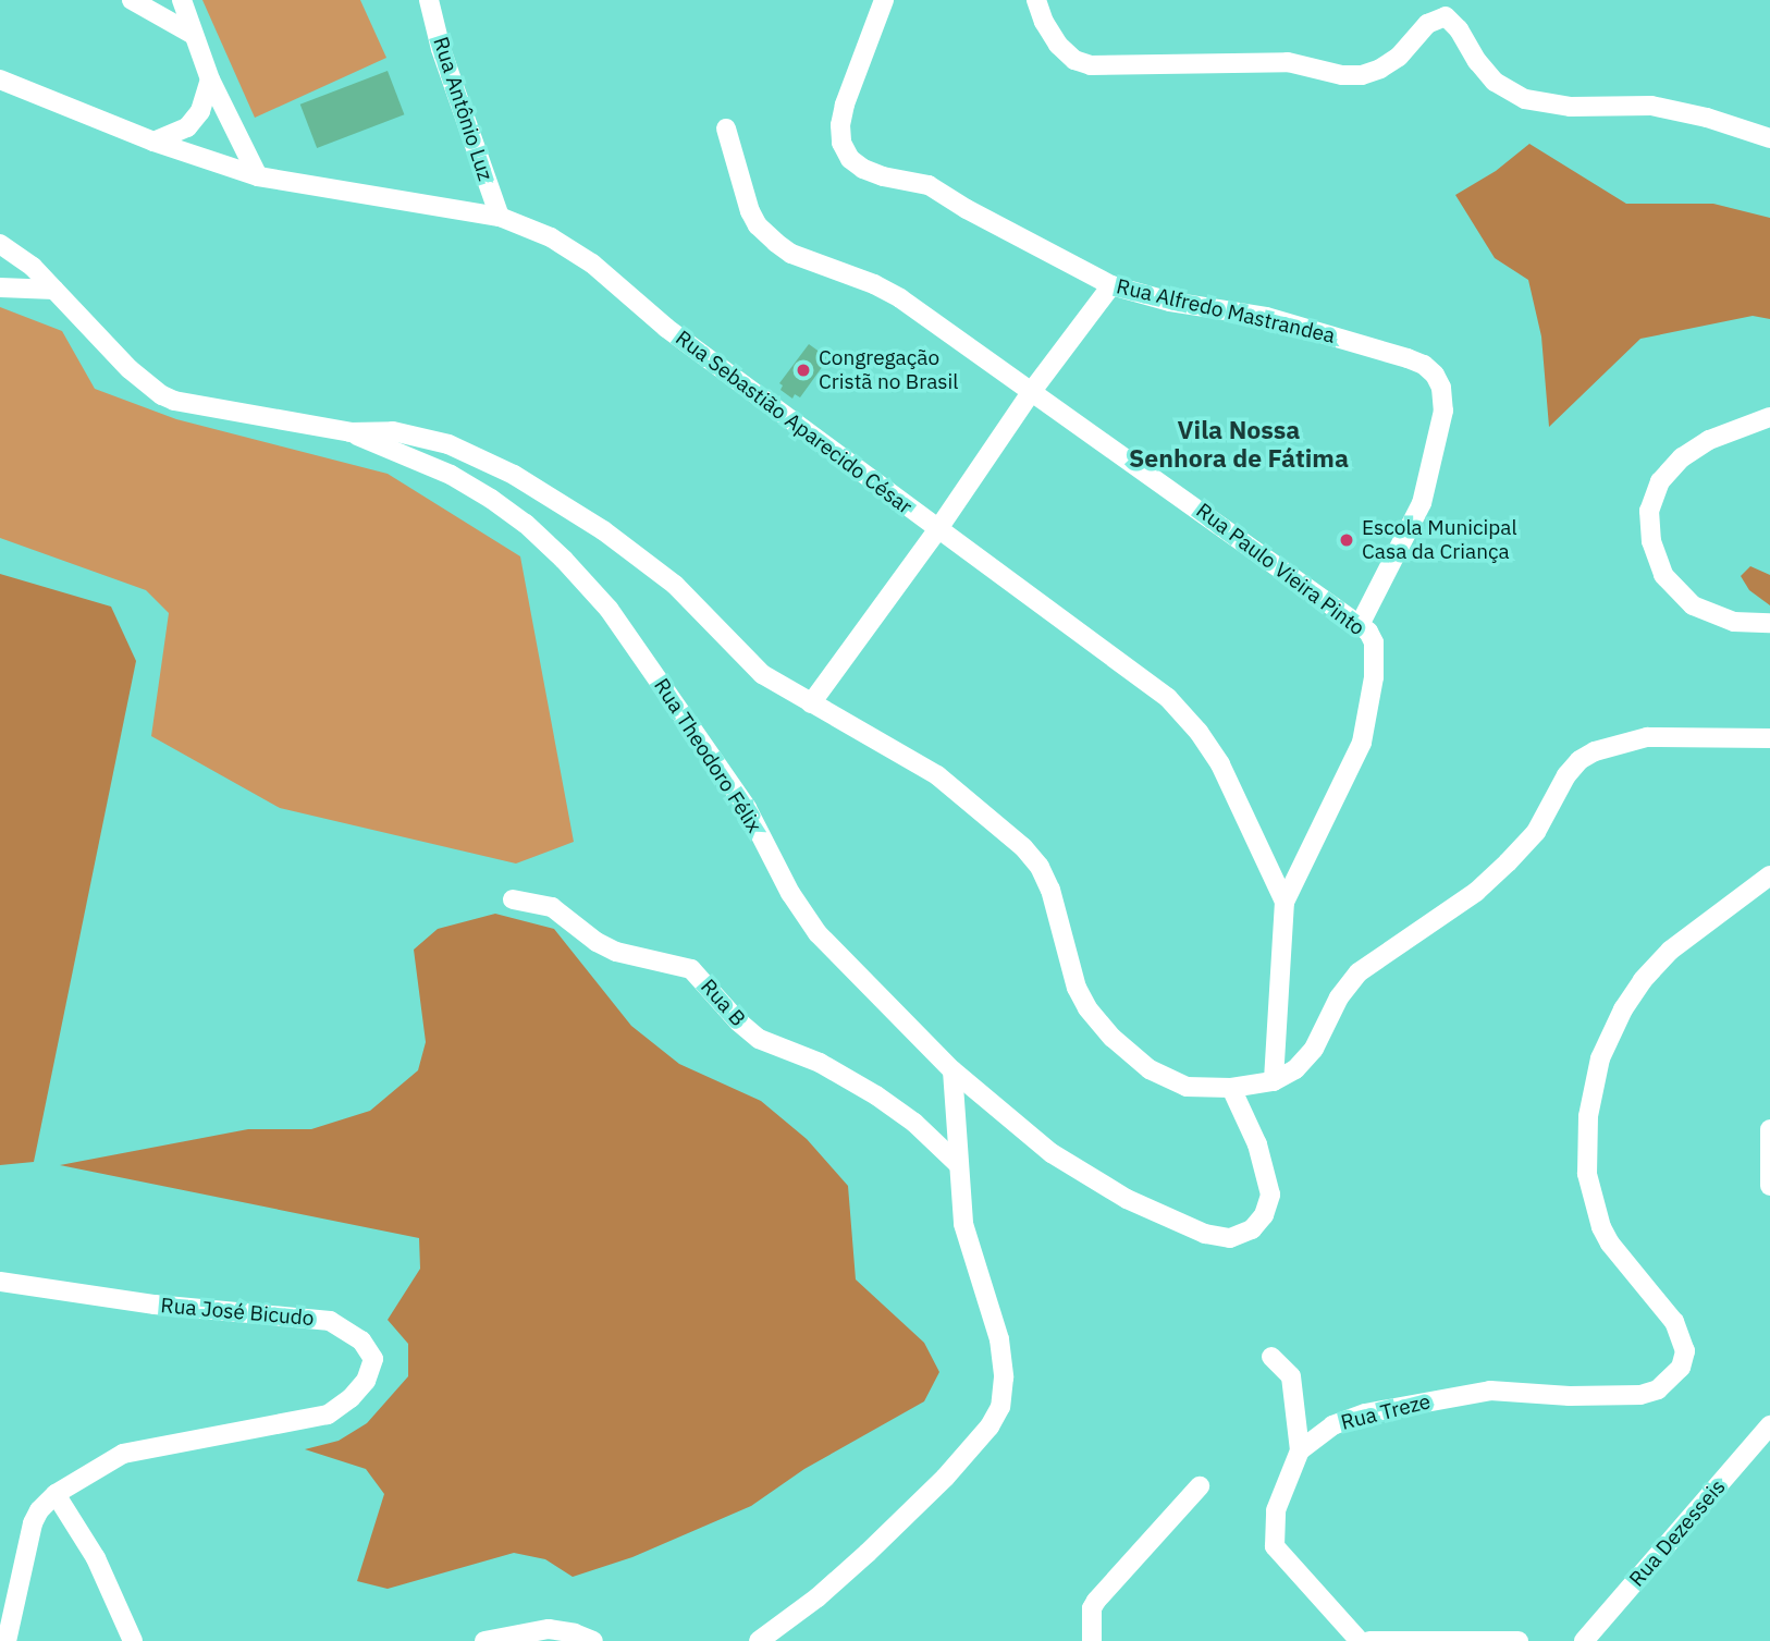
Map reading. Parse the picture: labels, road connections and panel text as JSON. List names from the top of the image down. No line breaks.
{"streets":{"street":["Rua Antônio Luz","Rua Alfredo Mastrandea","Rua Sebastião Aparecido César","Rua Paulo Vieira Pinto","Rua Theodoro Félix","Rua B","Rua José Bicudo","Rua Treze","Rua Dezesseis"]},"crossings":[["Rua Antônio Luz","Rua Sebastião Aparecido César"],["Rua Alfredo Mastrandea","Rua Paulo Vieira Pinto"],["Rua Sebastião Aparecido César","Rua Paulo Vieira Pinto"]],"districts":["Vila Nossa Senhora de Fátima"],"places":["Congregação Cristã no Brasil","Escola Municipal Casa da Criança"]}
